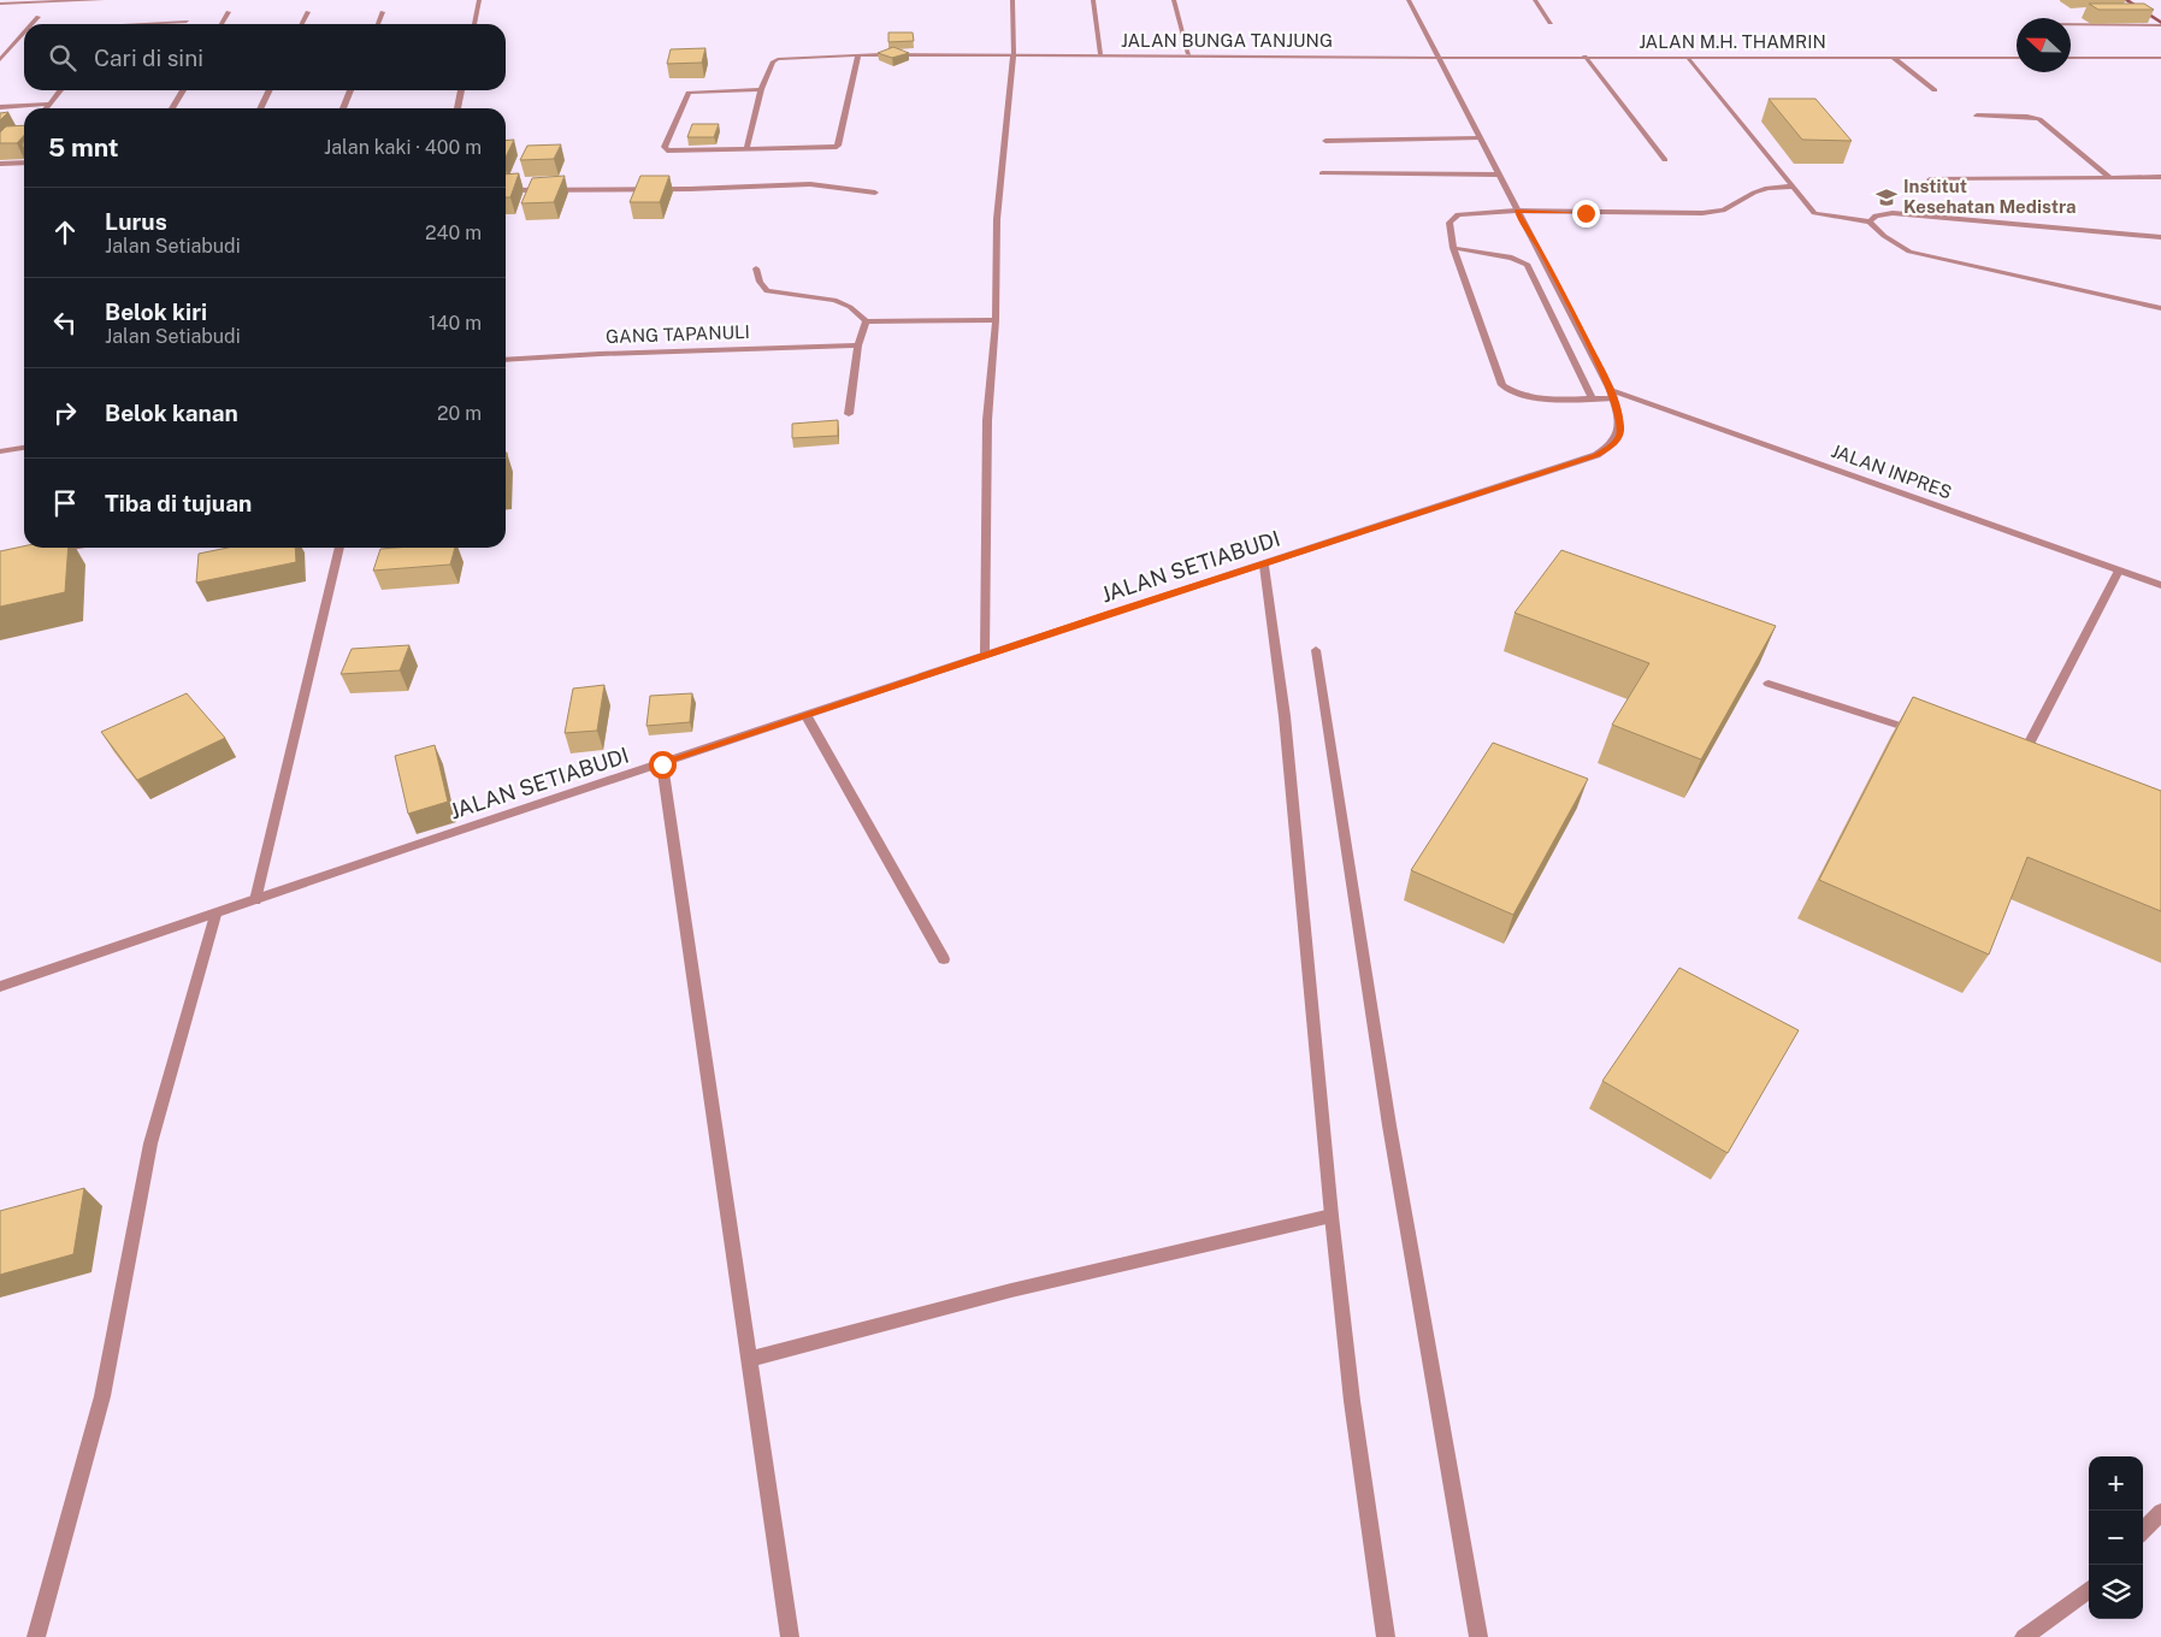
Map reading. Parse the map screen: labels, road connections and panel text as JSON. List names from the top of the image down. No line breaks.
{"streets":{"street":["JALAN BUNGA TANJUNG","JALAN M.H. THAMRIN","GANG TAPANULI","JALAN INPRES","JALAN SETIABUDI"]},"crossings":[["JALAN BUNGA TANJUNG","JALAN M.H. THAMRIN"],["JALAN BUNGA TANJUNG","JALAN SETIABUDI"],["JALAN M.H. THAMRIN","JALAN SETIABUDI"],["JALAN INPRES","JALAN SETIABUDI"]],"places":{"school or university":["Institut Kesehatan Medistra"]},"north":"left","page":{"search":"Cari di sini","heading":["5 mnt","Jalan kaki · 400 m"],"list":[["Lurus","Jalan Setiabudi","240 m"],["Belok kiri","Jalan Setiabudi","140 m"],["Belok kanan","20 m"],"Tiba di tujuan"],"map_buttons":["+","−"]}}
